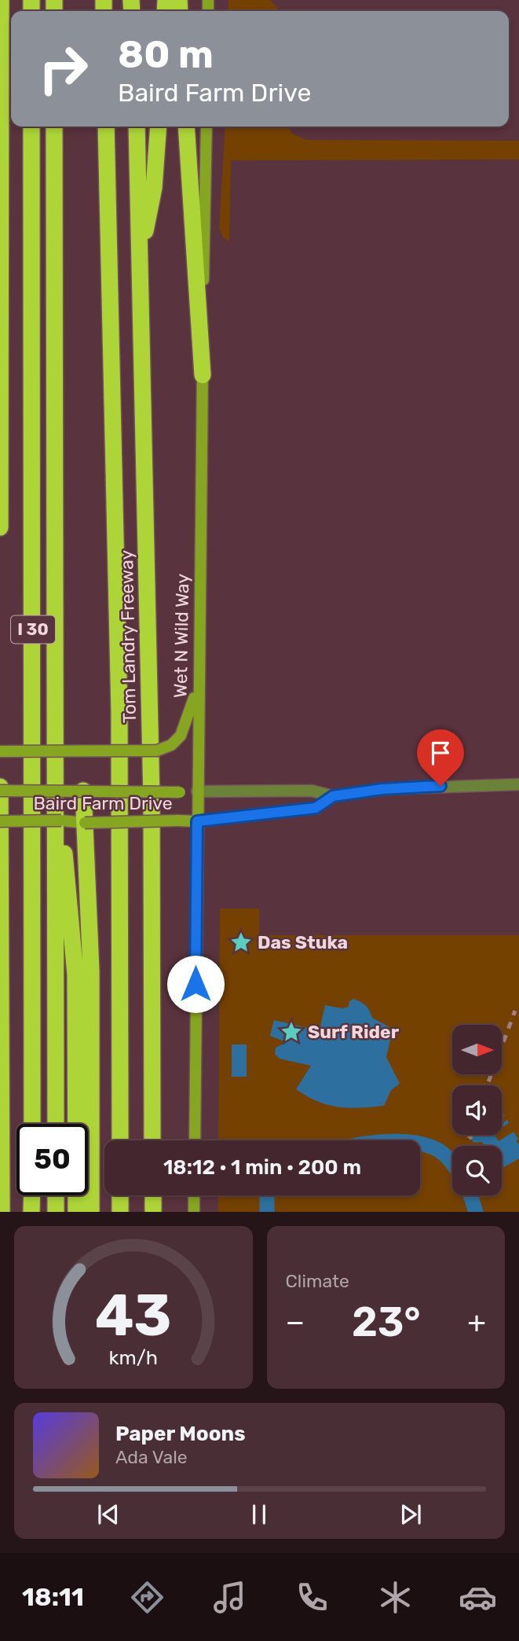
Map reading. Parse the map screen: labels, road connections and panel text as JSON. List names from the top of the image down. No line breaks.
{"streets":{"highway":["I 30","Tom Landry Freeway"],"main road":["Wet N Wild Way","Baird Farm Drive"]},"crossings":[["Wet N Wild Way","Baird Farm Drive"]],"places":{"place":["Das Stuka","Surf Rider"]},"north":"right","page":{"turn":["80 m","Baird Farm Drive"],"limit":"50","trip":"18:12 · 1 min · 200 m","tile":"Climate","heat":["−","23°","+"],"song":["Paper Moons","Ada Vale"],"tabs":"18:11","gauge":["43","km/h"]}}
